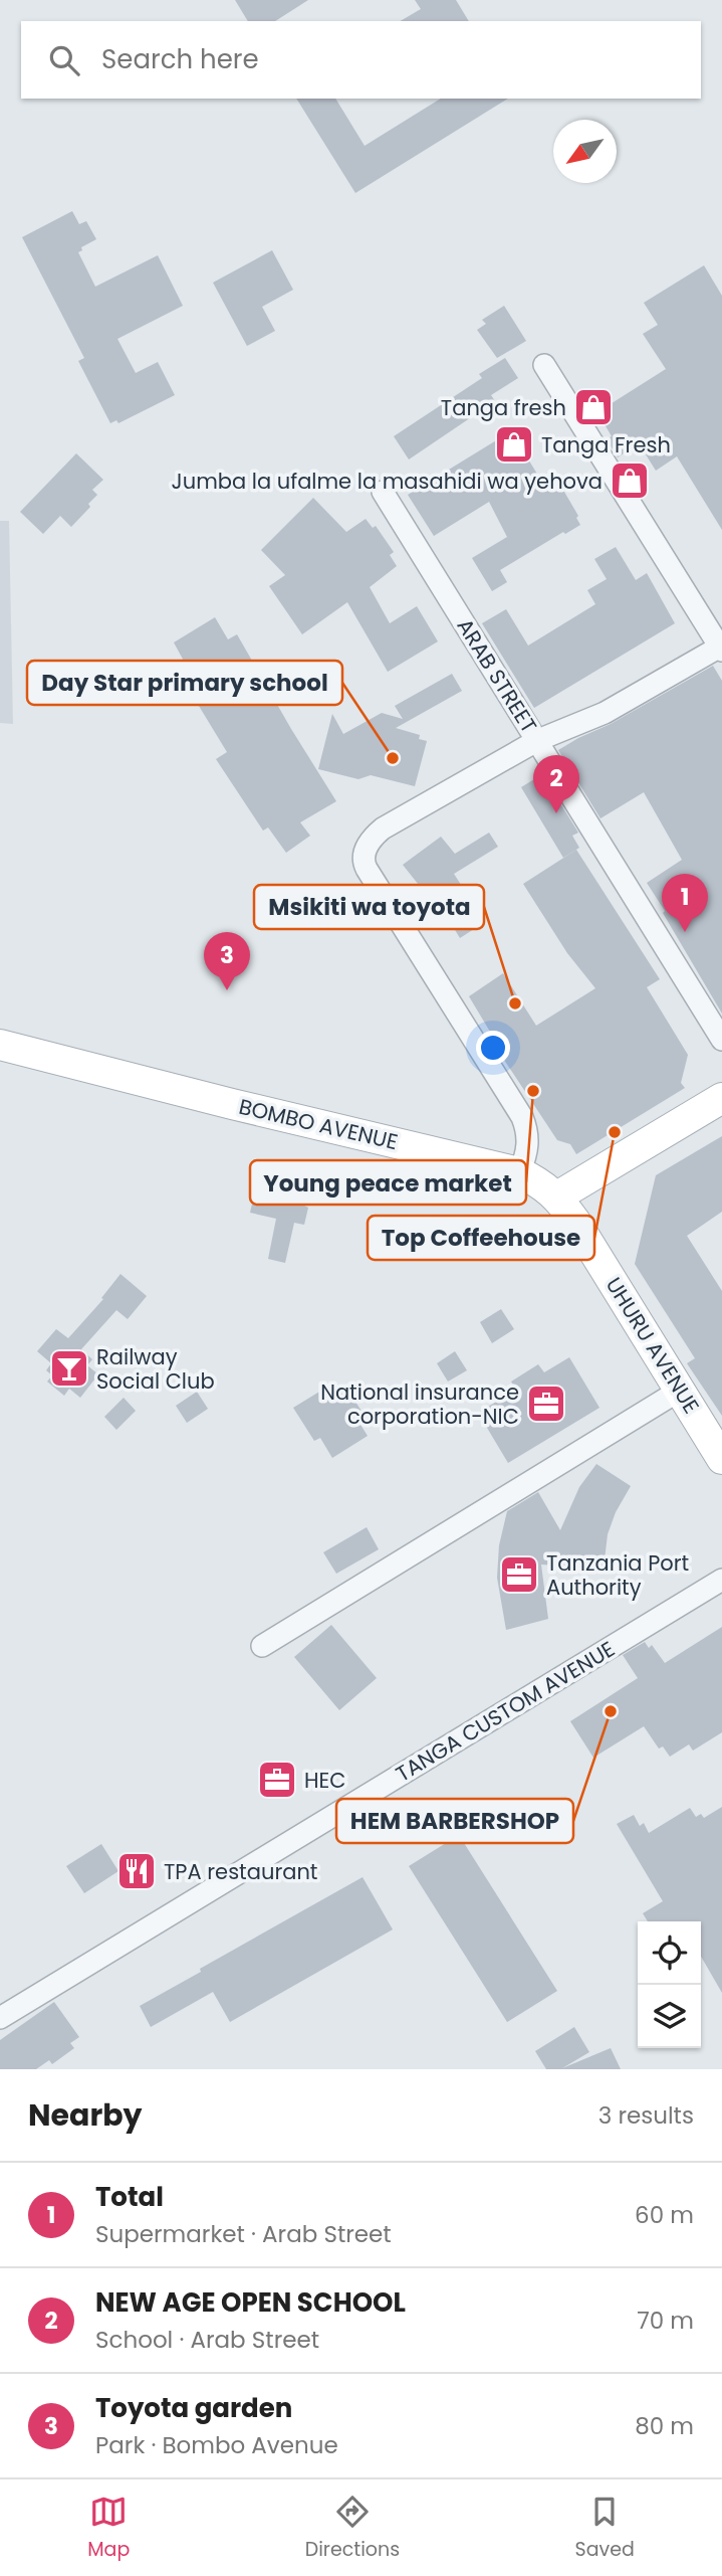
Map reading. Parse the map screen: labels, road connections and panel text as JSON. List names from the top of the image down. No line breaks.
{"streets":{"street":["ARAB STREET","BOMBO AVENUE","UHURU AVENUE","TANGA CUSTOM AVENUE"]},"crossings":[["BOMBO AVENUE","UHURU AVENUE"]],"places":{"shop":["Tanga fresh","Tanga Fresh","Jumba la ufalme la masahidi wa yehova"],"other":["Day Star primary school","Msikiti wa toyota","Young peace market","Top Coffeehouse","HEM BARBERSHOP"],"bar":["Railway Social Club"],"office":["National insurance corporation-NIC","Tanzania Port Authority","HEC"],"restaurant":["TPA restaurant"]},"north":"bottom left","page":{"search":"Search here","pins":["2","1","3"],"heading":["Nearby","3 results"],"list":[{"mark":"1","name":"Total","note":"Supermarket · Arab Street","value":"60 m"},{"mark":"2","name":"NEW AGE OPEN SCHOOL","note":"School · Arab Street","value":"70 m"},{"mark":"3","name":"Toyota garden","note":"Park · Bombo Avenue","value":"80 m"}],"nav":["Map","Directions","Saved"]}}
